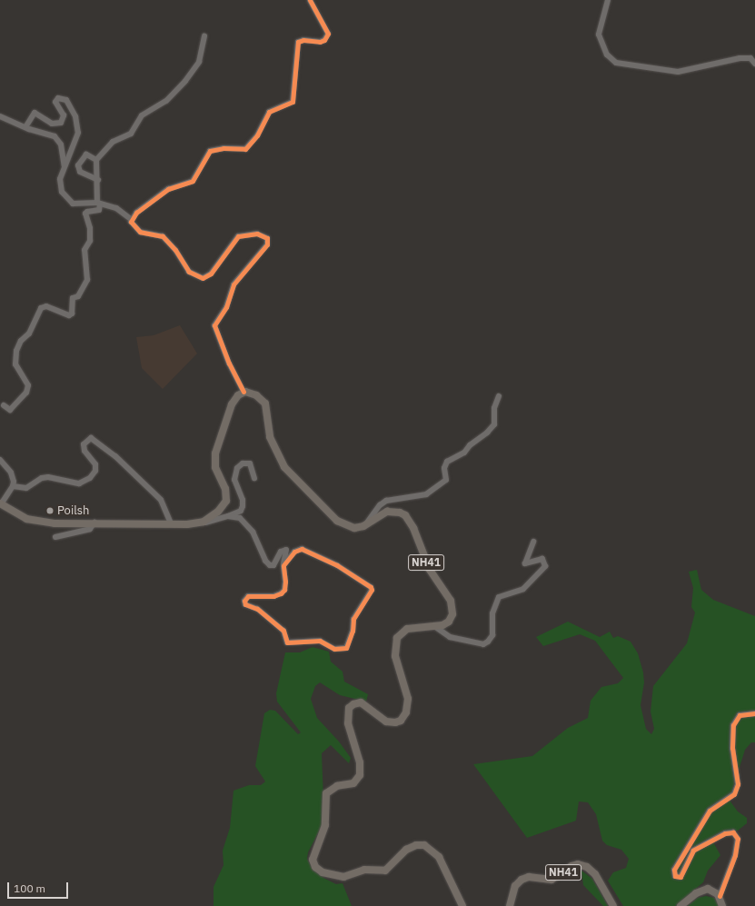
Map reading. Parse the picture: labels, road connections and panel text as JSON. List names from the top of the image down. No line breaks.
{"streets":{"highway":["NH41"]},"places":["Poilsh"],"scale_bar":"100 m"}
